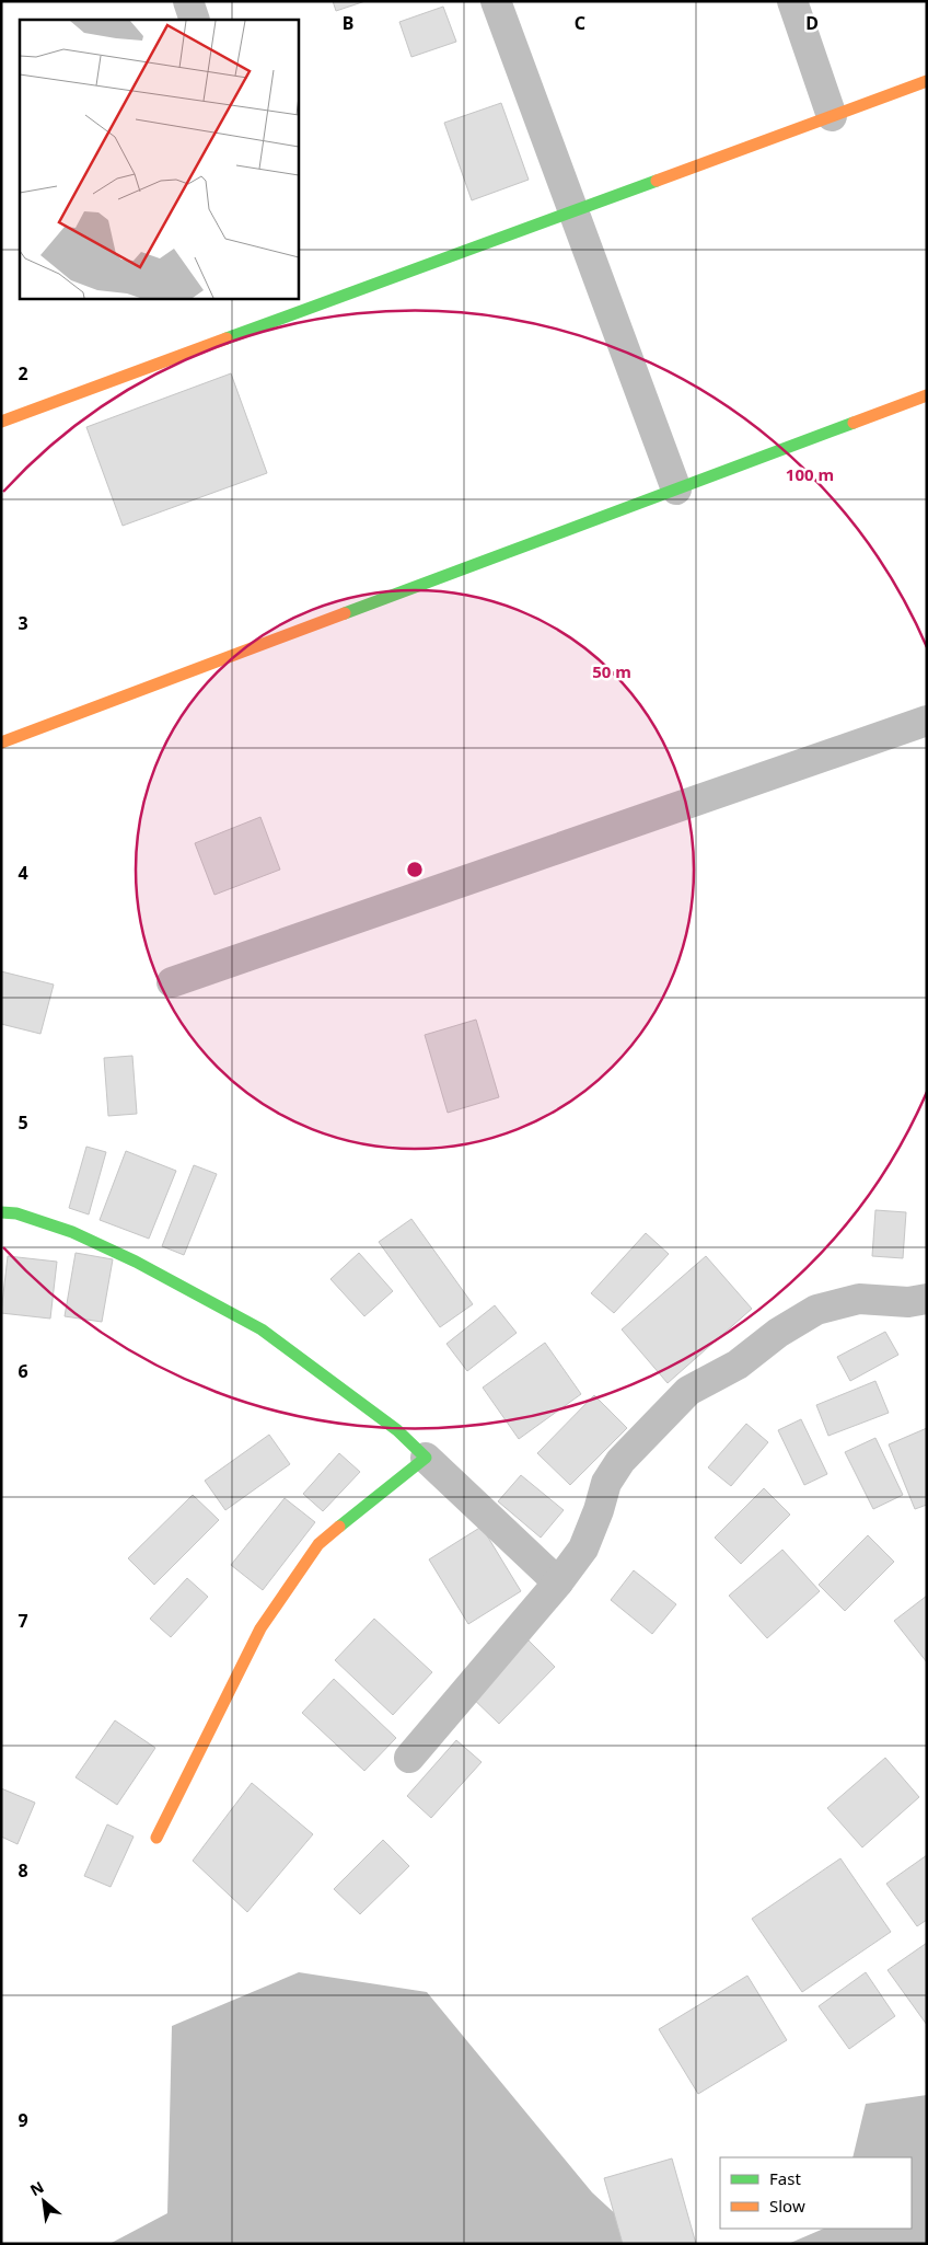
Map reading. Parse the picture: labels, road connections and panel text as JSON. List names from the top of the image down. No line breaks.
{"legend":["Fast","Slow"],"north":"top left","grid":{"columns":["B","C","D"],"rows":["2","3","4","5","6","7","8","9"]},"rings":["100 m","50 m"]}
